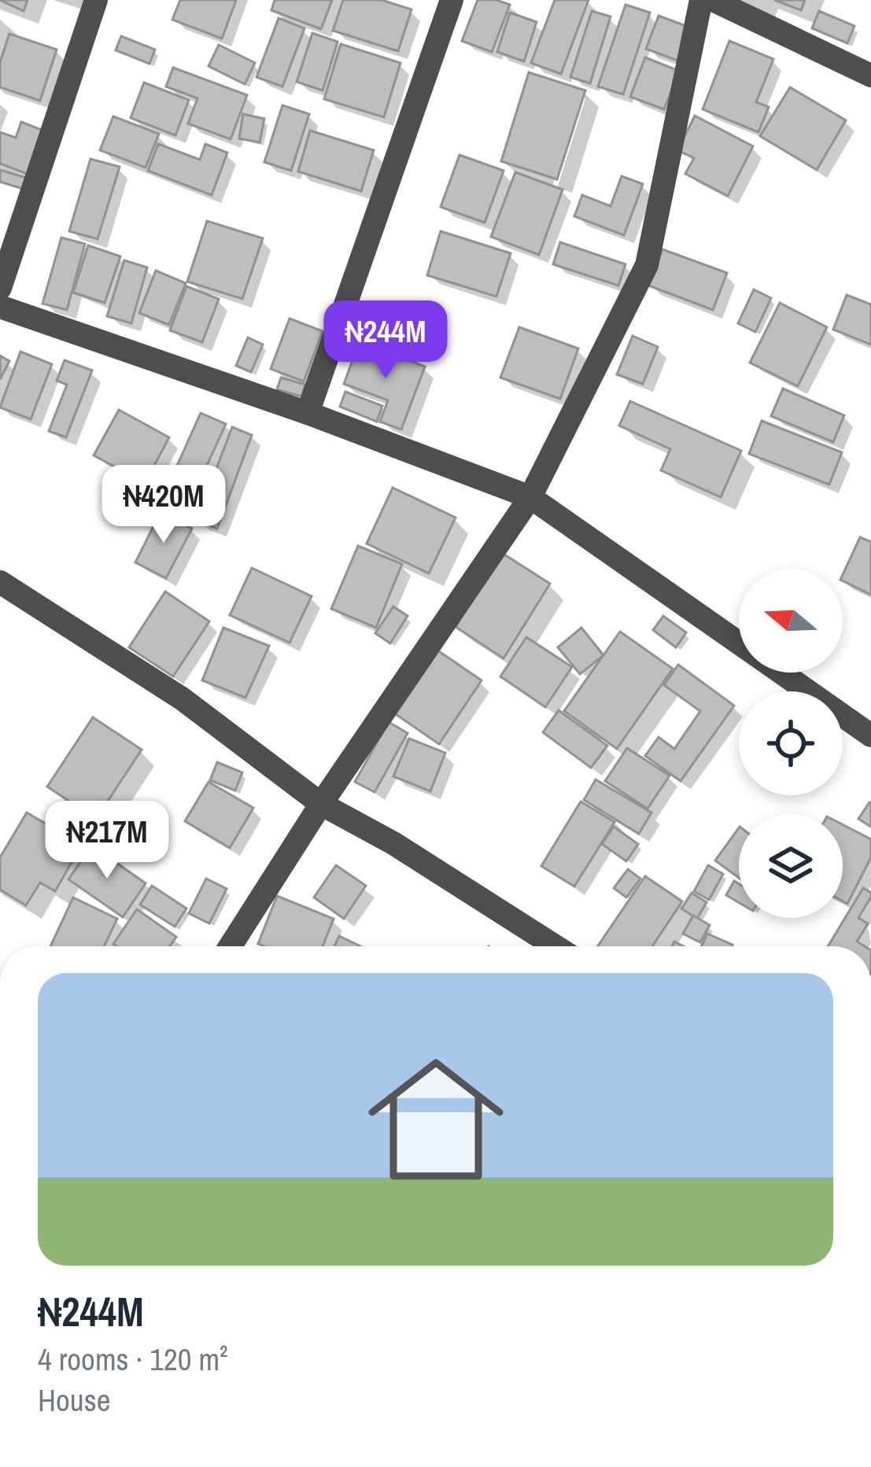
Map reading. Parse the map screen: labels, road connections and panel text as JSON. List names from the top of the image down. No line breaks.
{"north":"left","page":{"price":["₦244M","₦420M","₦217M"],"list":[{"name":"₦244M","note":"4 rooms · 120 m² · House"}]}}
